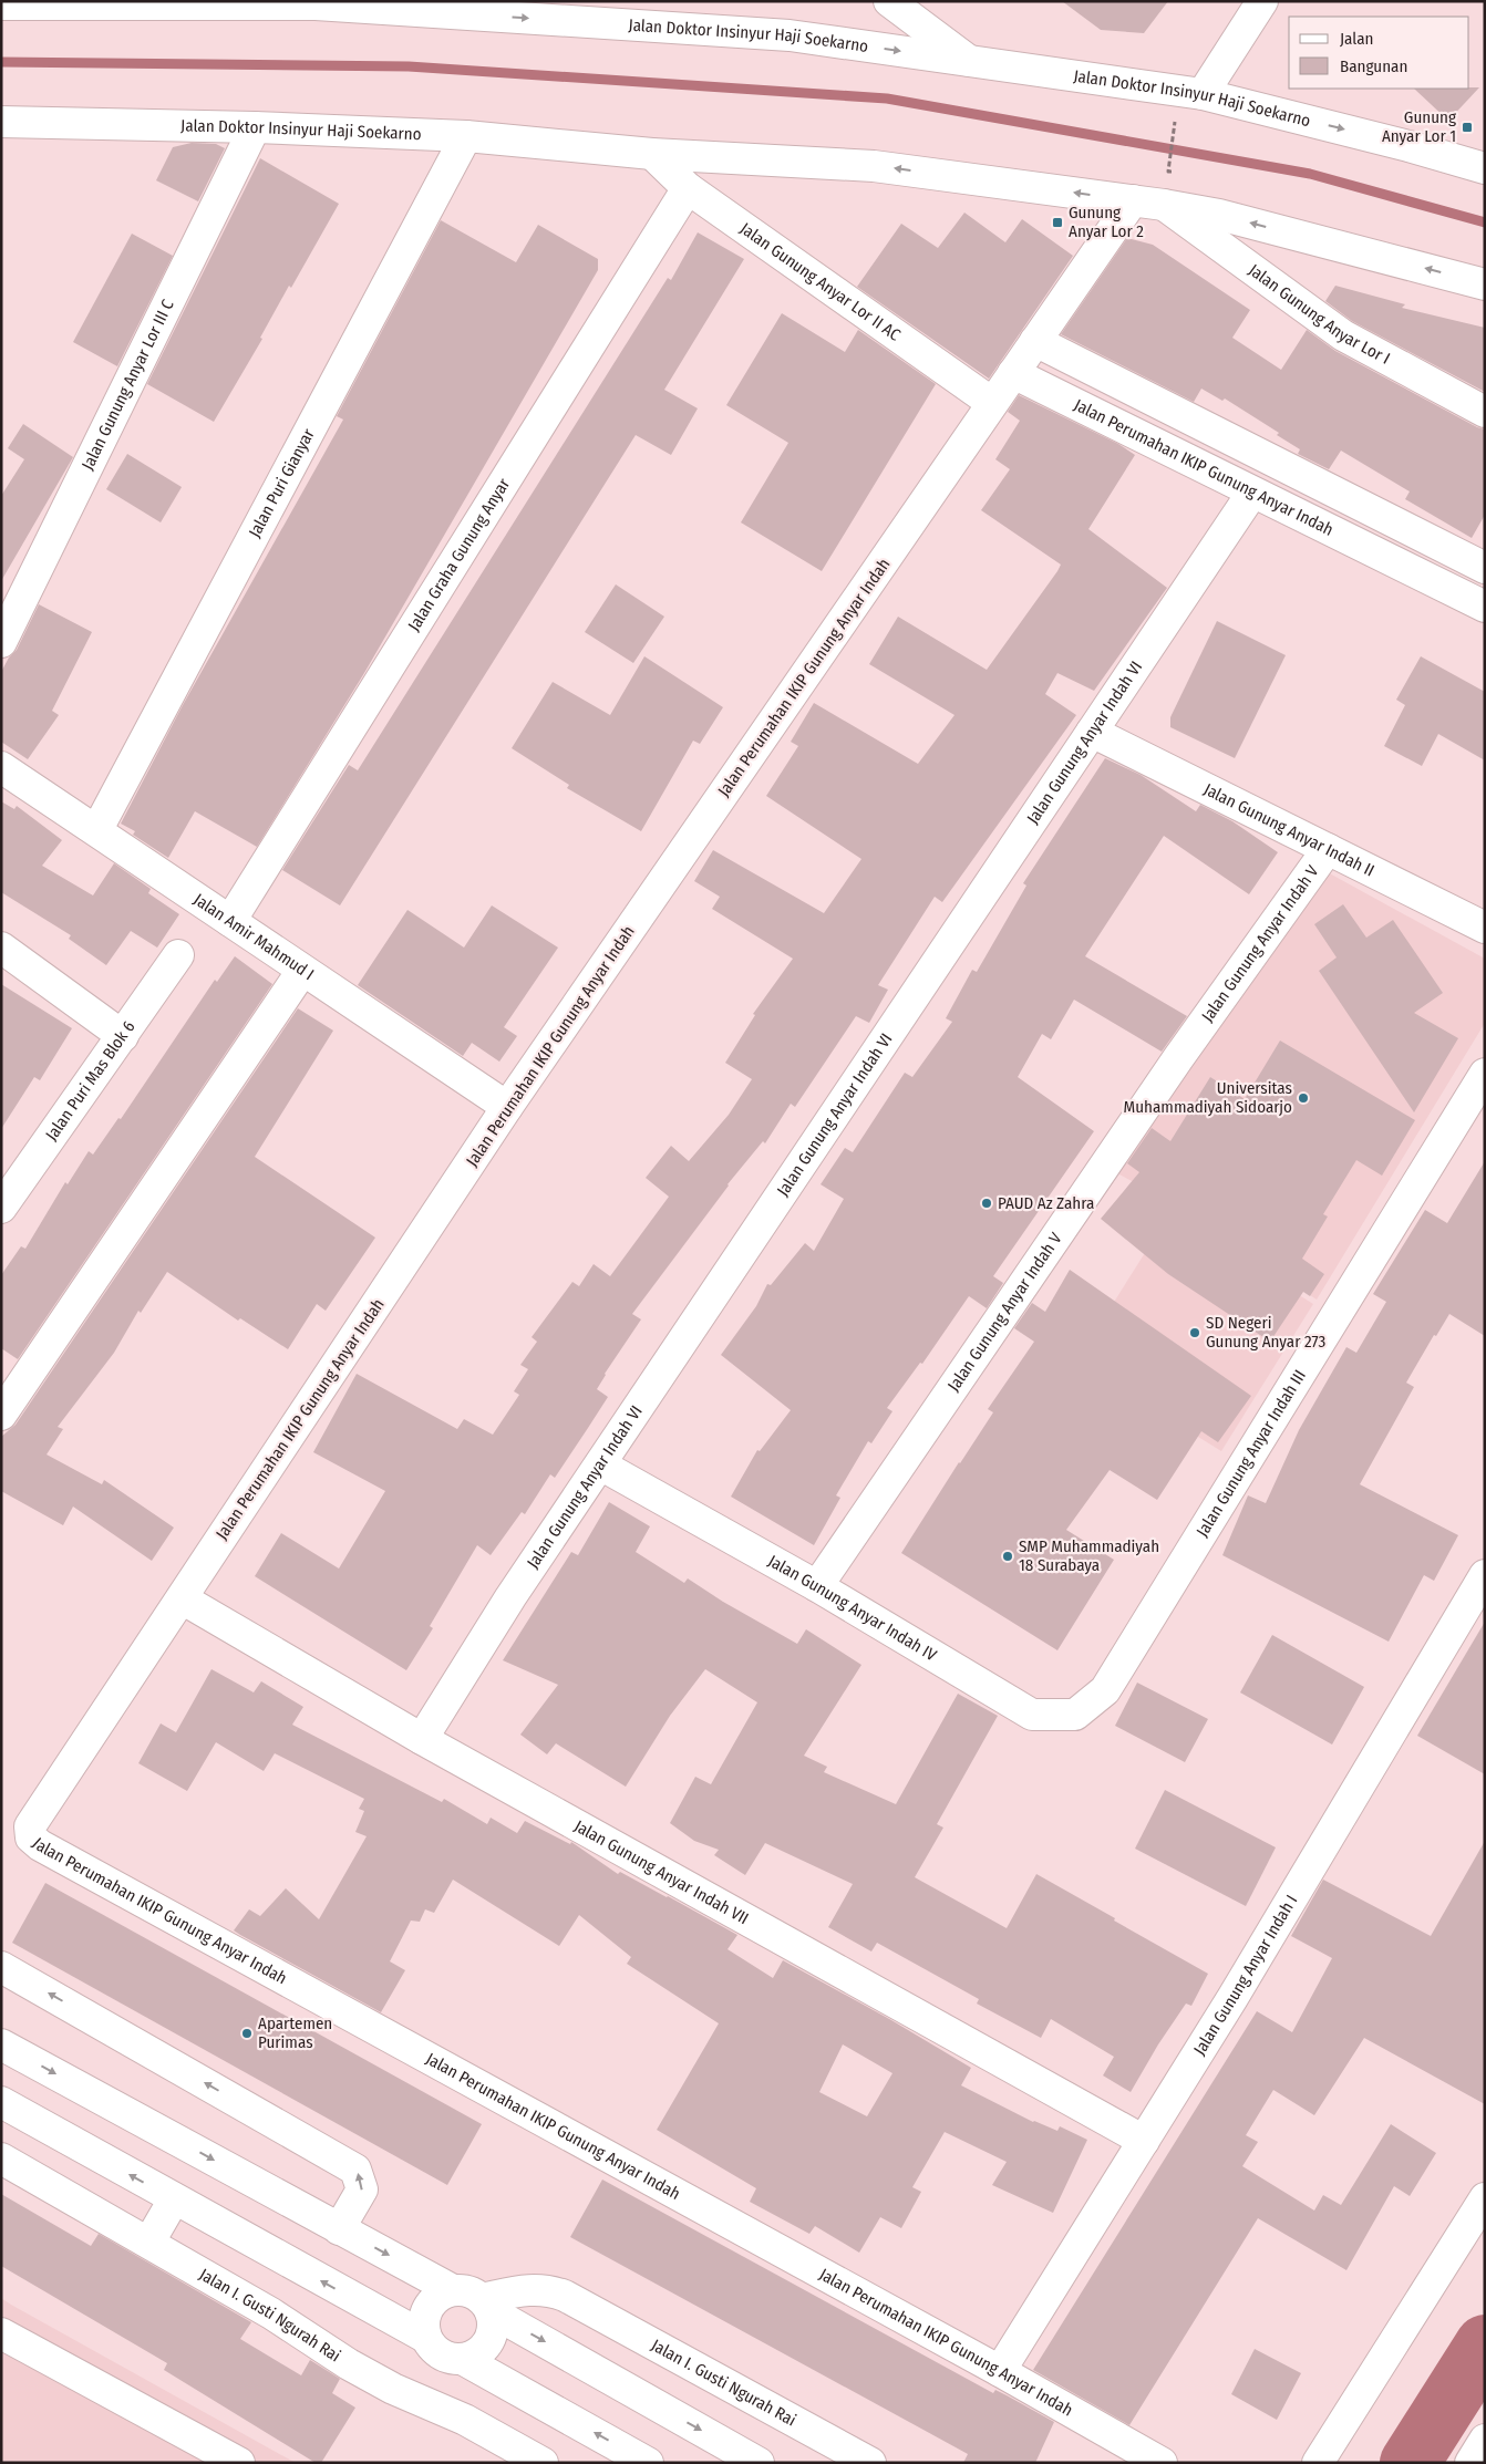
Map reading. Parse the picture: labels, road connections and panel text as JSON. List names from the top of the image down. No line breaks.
{"streets":{"street":["Jalan Doktor Insinyur Haji Soekarno","Jalan Gunung Anyar Lor II AC","Jalan Gunung Anyar Lor I","Jalan Gunung Anyar Lor III C","Jalan Perumahan IKIP Gunung Anyar Indah","Jalan Puri Gianyar","Jalan Graha Gunung Anyar","Jalan Gunung Anyar Indah VI","Jalan Gunung Anyar Indah II","Jalan Amir Mahmud I","Jalan Gunung Anyar Indah V","Jalan Puri Mas Blok 6","Jalan Gunung Anyar Indah III","Jalan Gunung Anyar Indah IV","Jalan Gunung Anyar Indah VII","Jalan Gunung Anyar Indah I","Jalan I. Gusti Ngurah Rai"]},"crossings":[["Jalan Doktor Insinyur Haji Soekarno","Jalan Gunung Anyar Lor II AC"],["Jalan Doktor Insinyur Haji Soekarno","Jalan Gunung Anyar Lor I"],["Jalan Doktor Insinyur Haji Soekarno","Jalan Gunung Anyar Lor III C"],["Jalan Doktor Insinyur Haji Soekarno","Jalan Puri Gianyar"],["Jalan Gunung Anyar Lor II AC","Jalan Perumahan IKIP Gunung Anyar Indah"],["Jalan Gunung Anyar Lor II AC","Jalan Graha Gunung Anyar"],["Jalan Perumahan IKIP Gunung Anyar Indah","Jalan Gunung Anyar Indah VI"],["Jalan Perumahan IKIP Gunung Anyar Indah","Jalan Amir Mahmud I"],["Jalan Perumahan IKIP Gunung Anyar Indah","Jalan Gunung Anyar Indah VII"],["Jalan Perumahan IKIP Gunung Anyar Indah","Jalan Gunung Anyar Indah I"],["Jalan Puri Gianyar","Jalan Amir Mahmud I"],["Jalan Graha Gunung Anyar","Jalan Amir Mahmud I"],["Jalan Gunung Anyar Indah VI","Jalan Gunung Anyar Indah II"],["Jalan Gunung Anyar Indah VI","Jalan Gunung Anyar Indah IV"],["Jalan Gunung Anyar Indah VI","Jalan Gunung Anyar Indah VII"],["Jalan Gunung Anyar Indah II","Jalan Gunung Anyar Indah V"],["Jalan Gunung Anyar Indah V","Jalan Gunung Anyar Indah IV"],["Jalan Gunung Anyar Indah III","Jalan Gunung Anyar Indah IV"],["Jalan Gunung Anyar Indah VII","Jalan Gunung Anyar Indah I"]],"places":{"transit":["Gunung Anyar Lor 1","Gunung Anyar Lor 2"],"other":["Universitas Muhammadiyah Sidoarjo","PAUD Az Zahra","SD Negeri Gunung Anyar 273","SMP Muhammadiyah 18 Surabaya","Apartemen Purimas"]},"legend":["Jalan","Bangunan"]}
